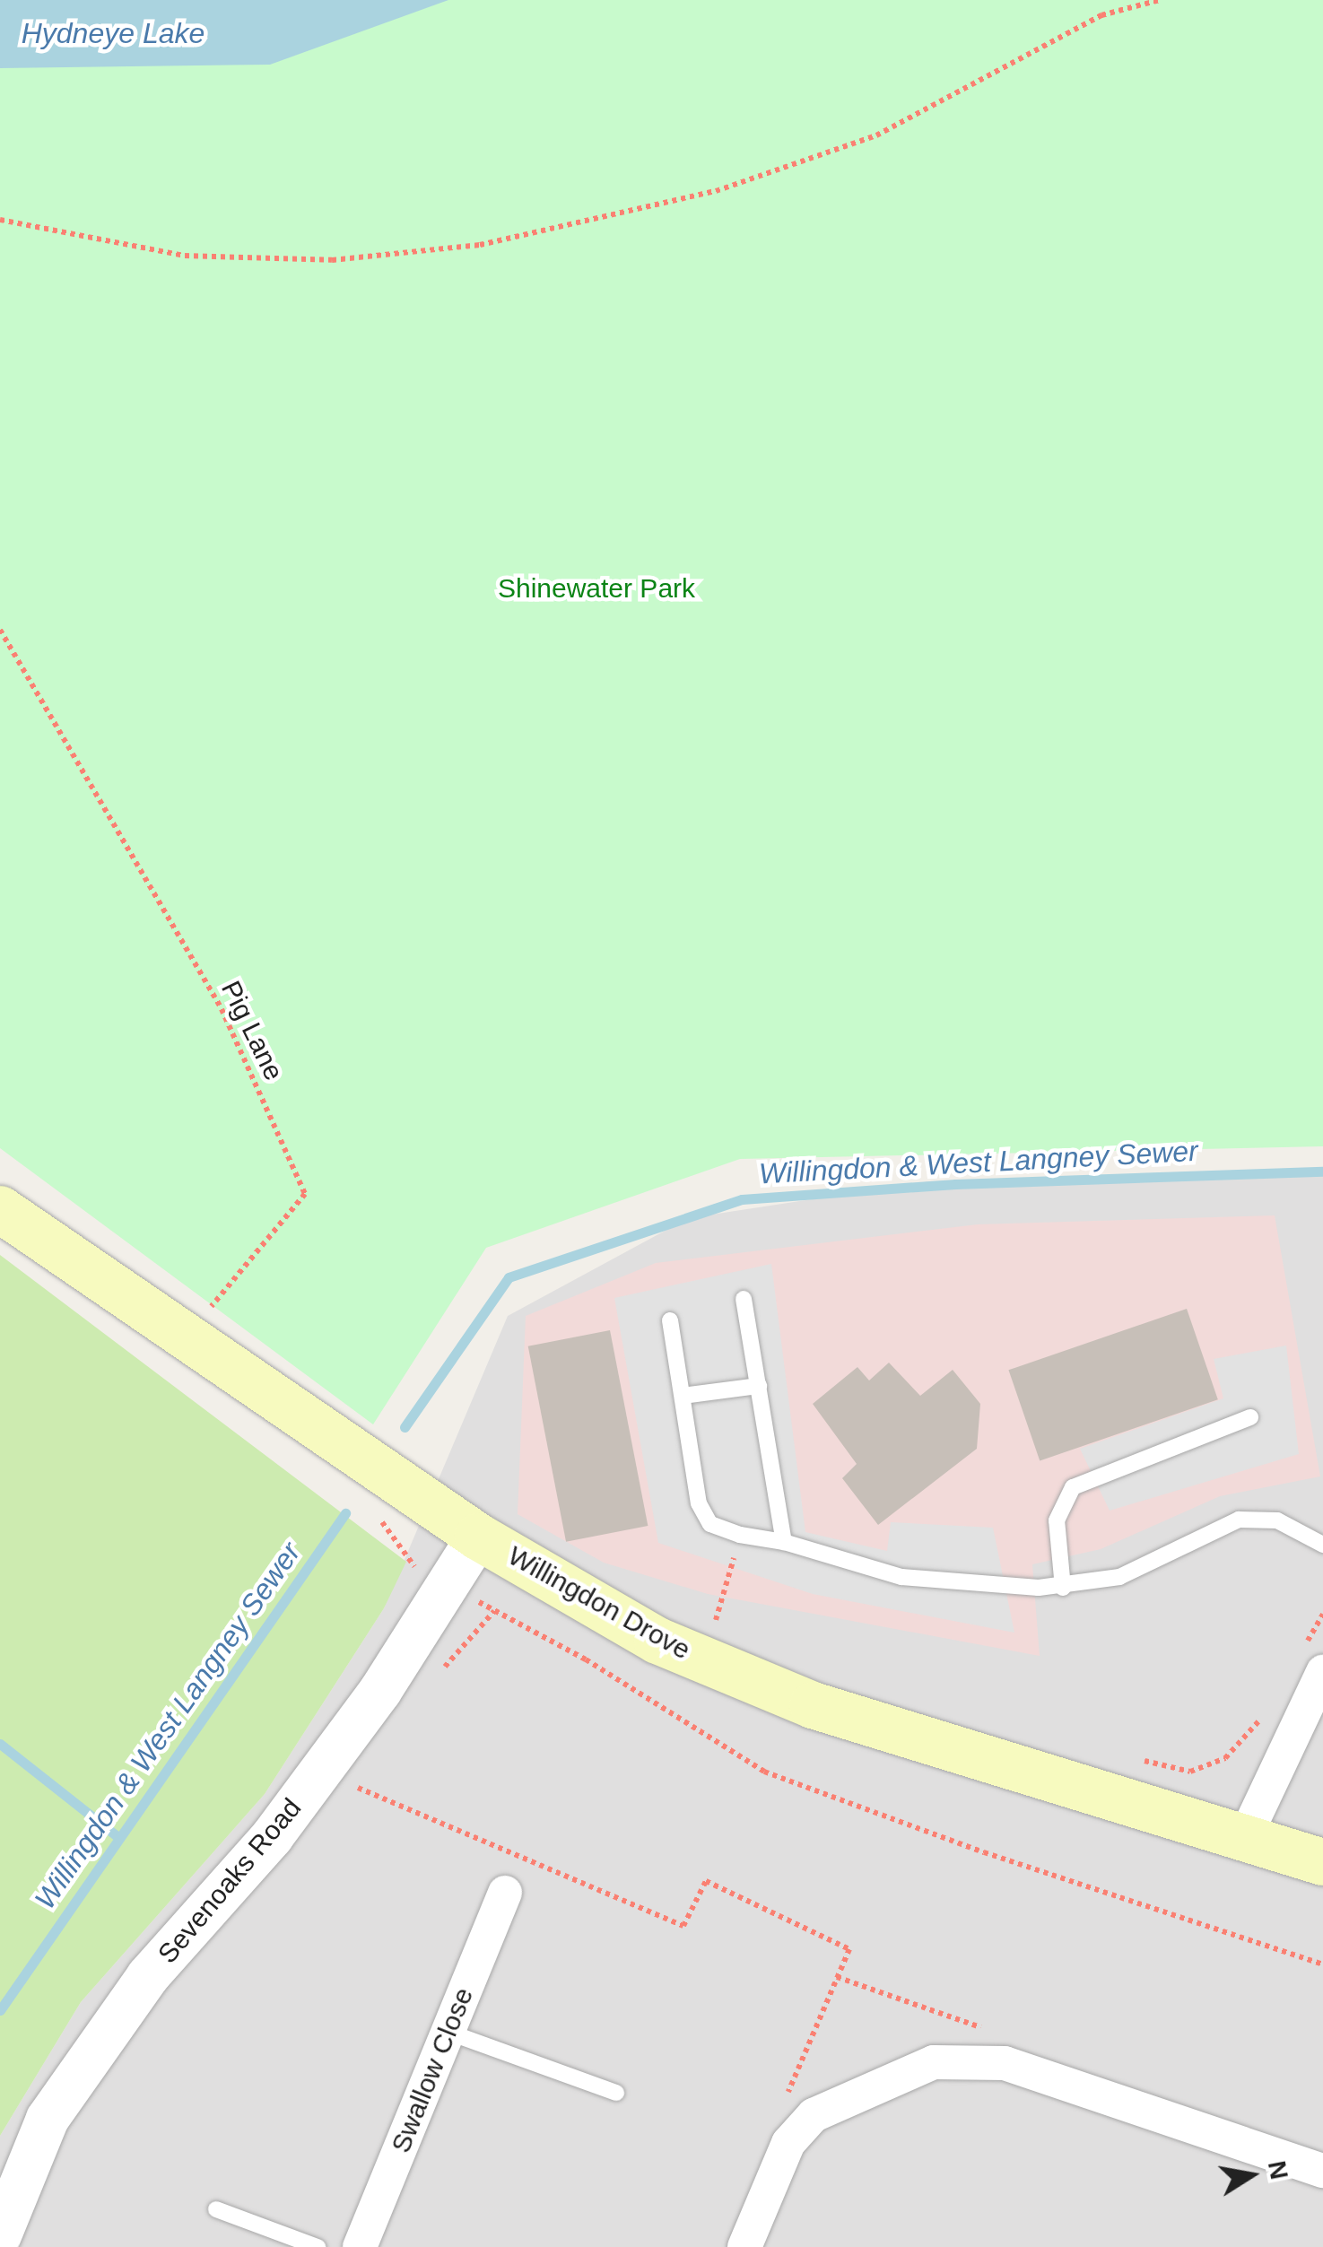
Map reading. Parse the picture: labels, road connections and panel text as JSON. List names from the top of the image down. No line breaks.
{"streets":{"main road":["Willingdon Drove"],"street":["Sevenoaks Road","Swallow Close"],"path":["Pig Lane"]},"crossings":[["Willingdon Drove","Sevenoaks Road"]],"water":["Hydneye Lake","Willingdon & West Langney Sewer"],"parks":["Shinewater Park"],"north":"right"}
